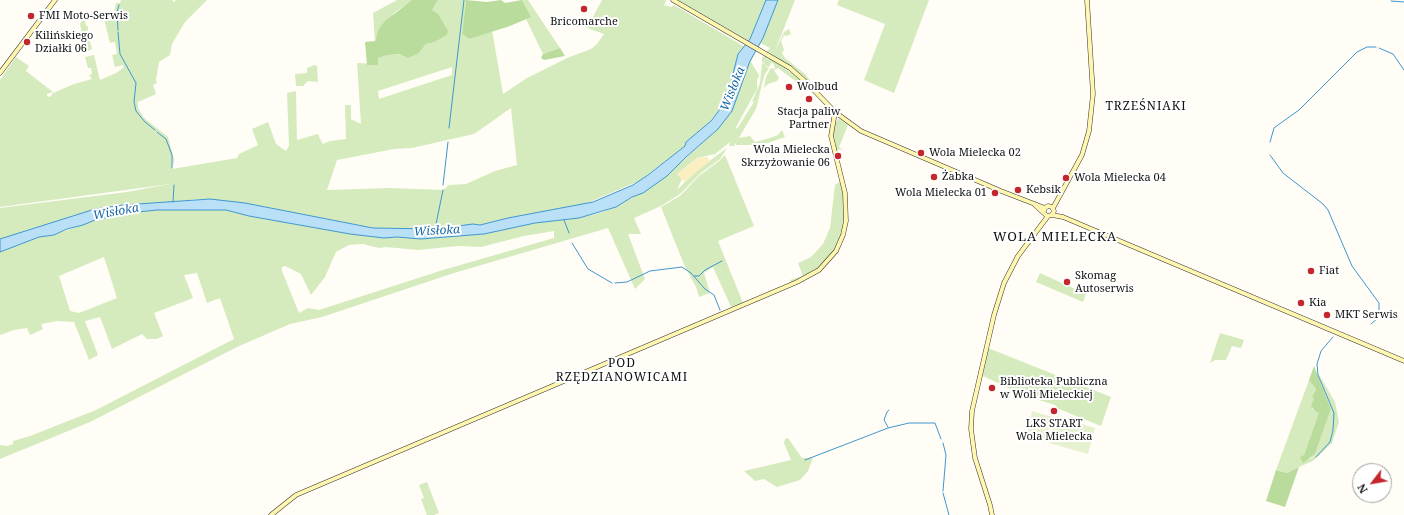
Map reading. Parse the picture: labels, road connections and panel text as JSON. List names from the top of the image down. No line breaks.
{"districts":["TRZEŚNIAKI","WOLA MIELECKA","POD RZĘDZIANOWICAMI"],"water":["Wisłoka"],"places":["Bricomarche","FMI Moto-Serwis","Kilińskiego Działki 06","Wolbud","Stacja paliw Partner","Wola Mielecka 02","Wola Mielecka Skrzyżowanie 06","Żabka","Wola Mielecka 04","Kebsik","Wola Mielecka 01","Fiat","Skomag Autoserwis","Kia","MKT Serwis","Biblioteka Publiczna w Woli Mieleckiej","LKS START Wola Mielecka"],"north":"bottom left"}
